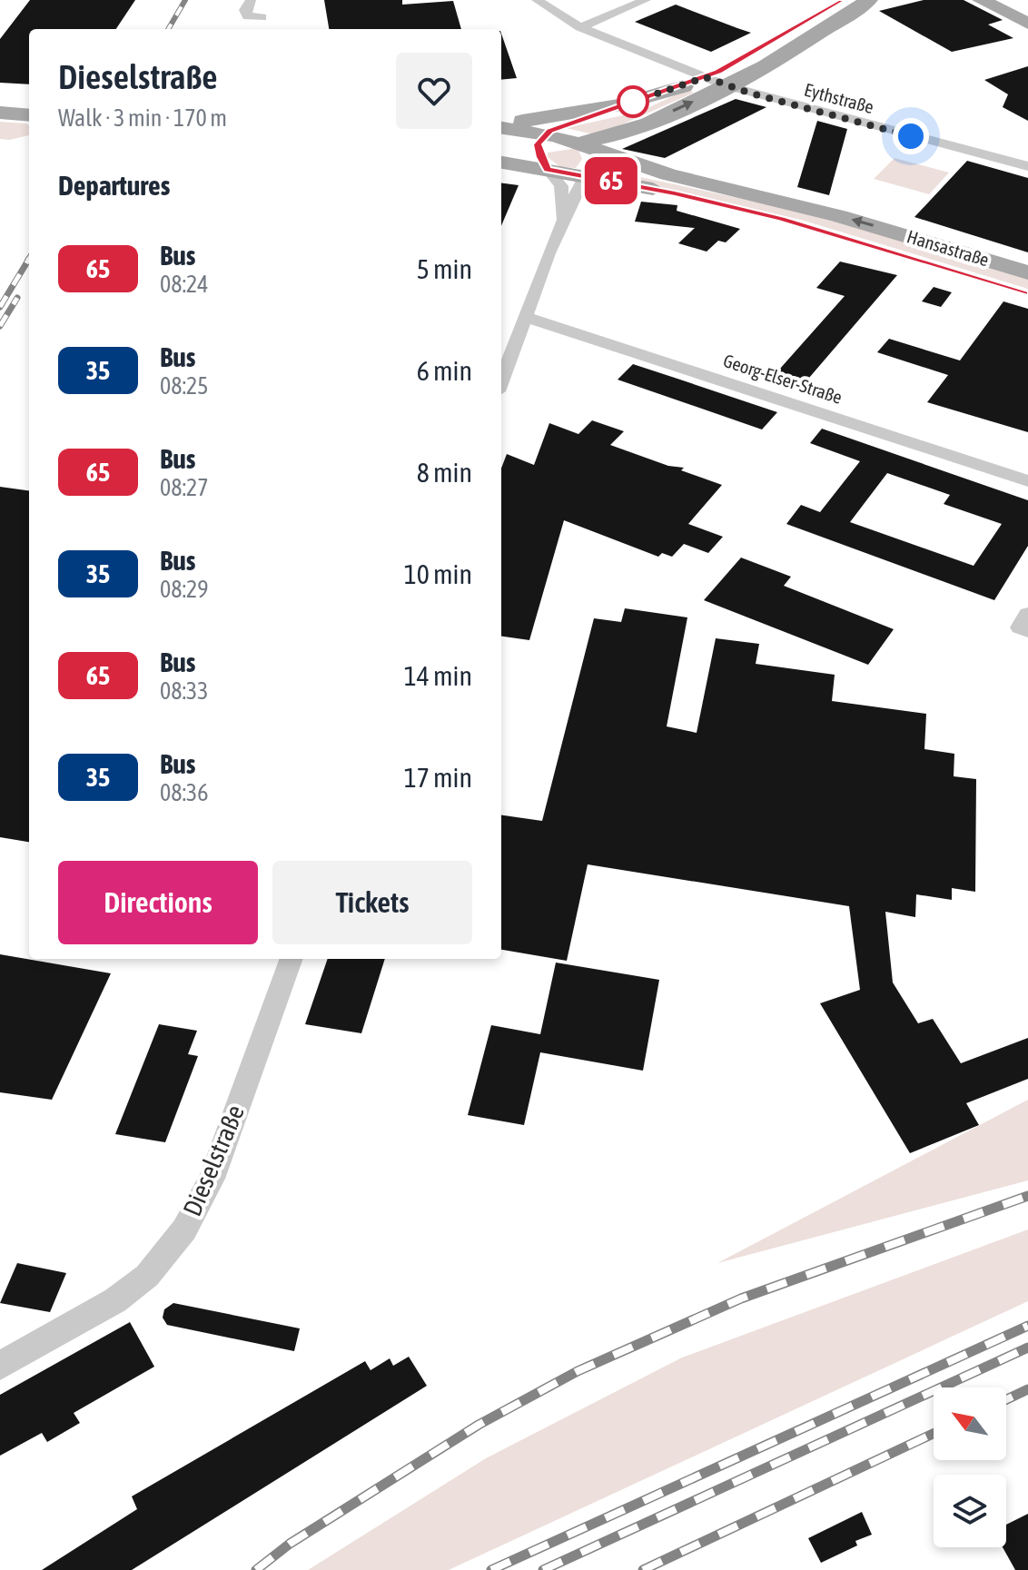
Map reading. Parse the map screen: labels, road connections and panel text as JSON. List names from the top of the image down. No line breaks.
{"streets":{"main road":["Hansastraße"],"street":["Eythstraße","Georg-Elser-Straße","Dieselstraße"]},"lines":["bus line 65"],"north":"top left","page":{"on_map":"65","heading":[["Dieselstraße","Walk · 3 min · 170 m"],"Departures"],"list":[{"mark":"65","name":"Bus","note":"08:24","value":"5 min"},{"mark":"35","name":"Bus","note":"08:25","value":"6 min"},{"mark":"65","name":"Bus","note":"08:27","value":"8 min"},{"mark":"35","name":"Bus","note":"08:29","value":"10 min"},{"mark":"65","name":"Bus","note":"08:33","value":"14 min"},{"mark":"35","name":"Bus","note":"08:36","value":"17 min"}],"buttons":["Directions","Tickets"]}}
